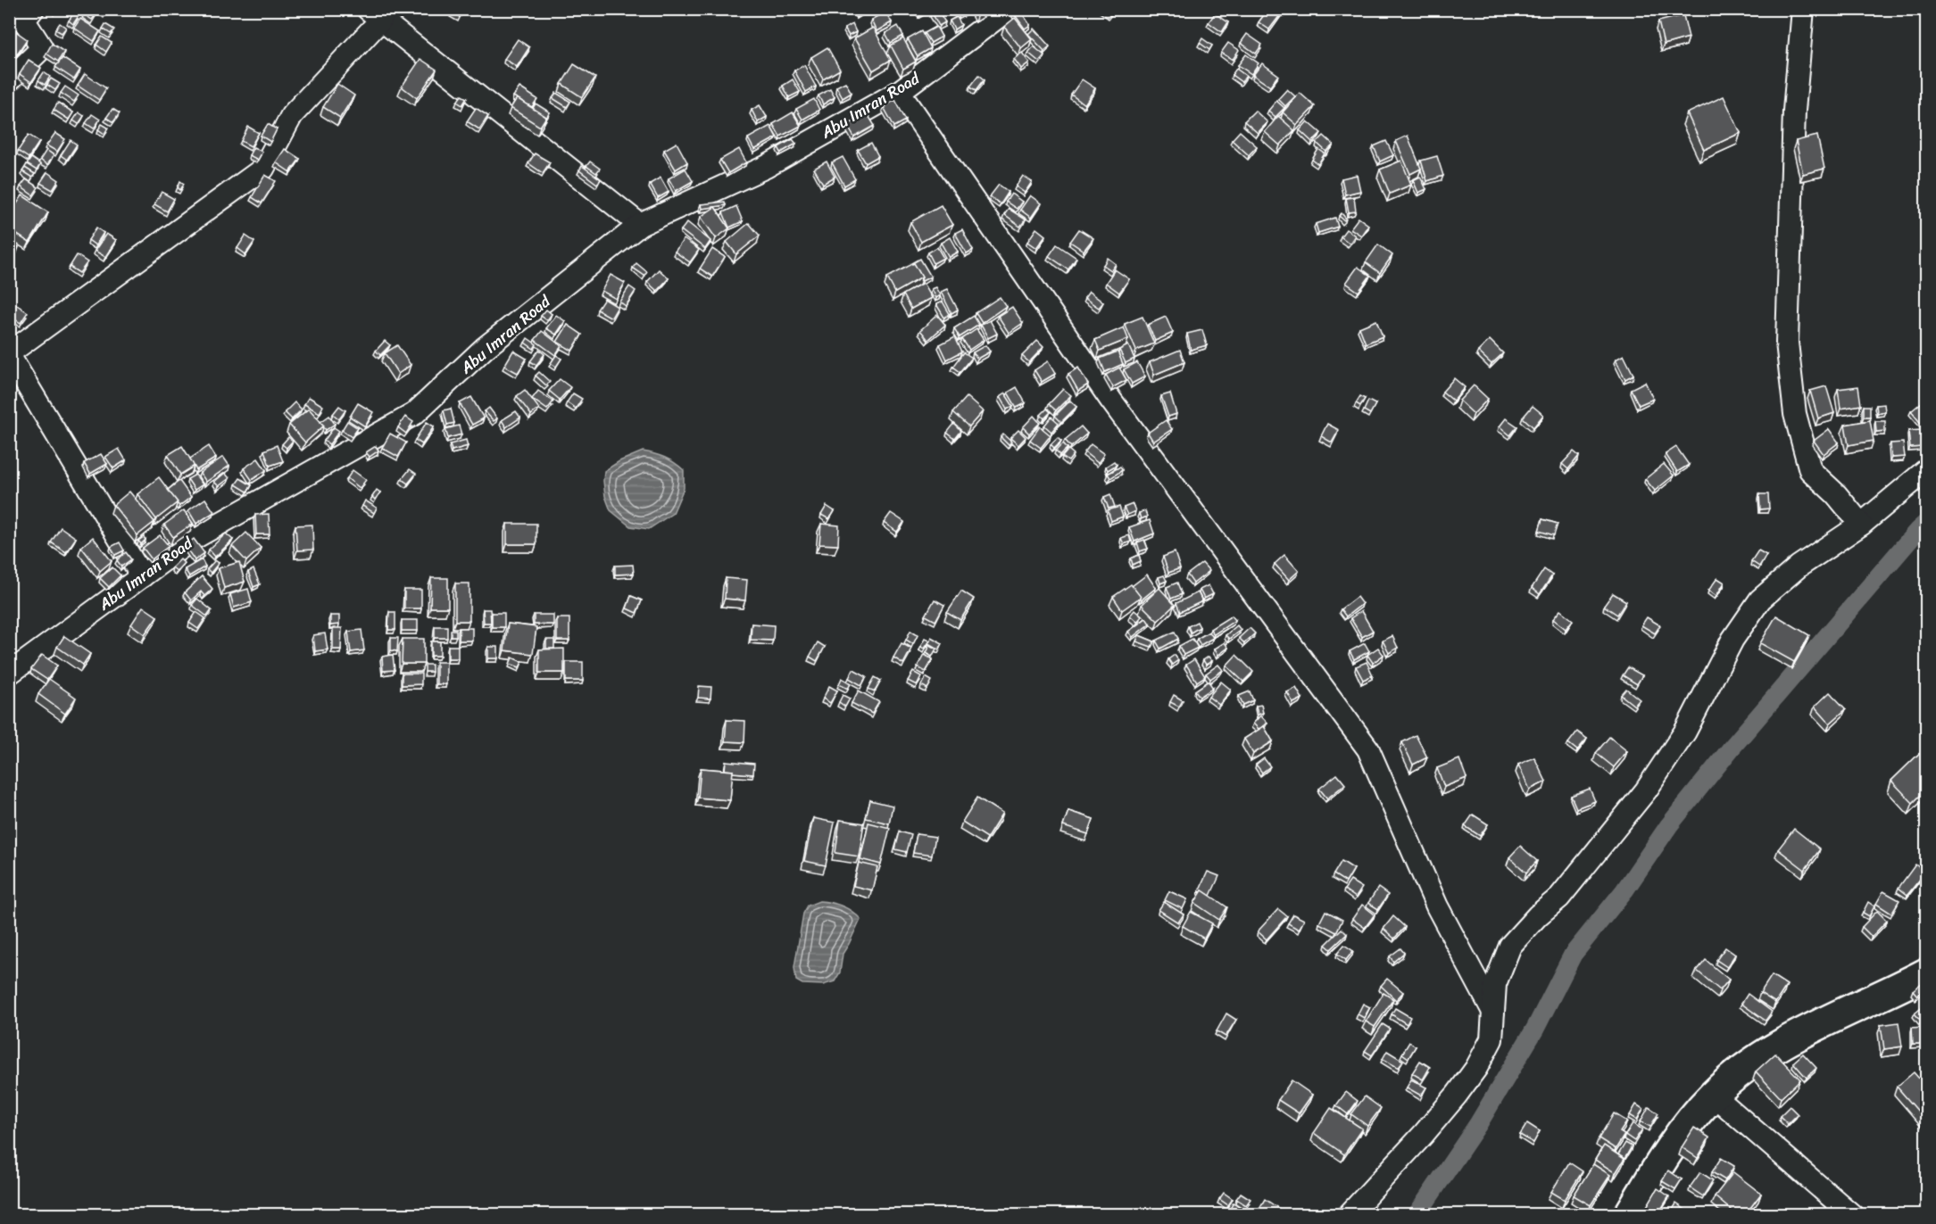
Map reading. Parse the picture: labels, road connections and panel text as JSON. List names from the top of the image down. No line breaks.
{"streets":{"street":["Abu Imran Road"]}}
